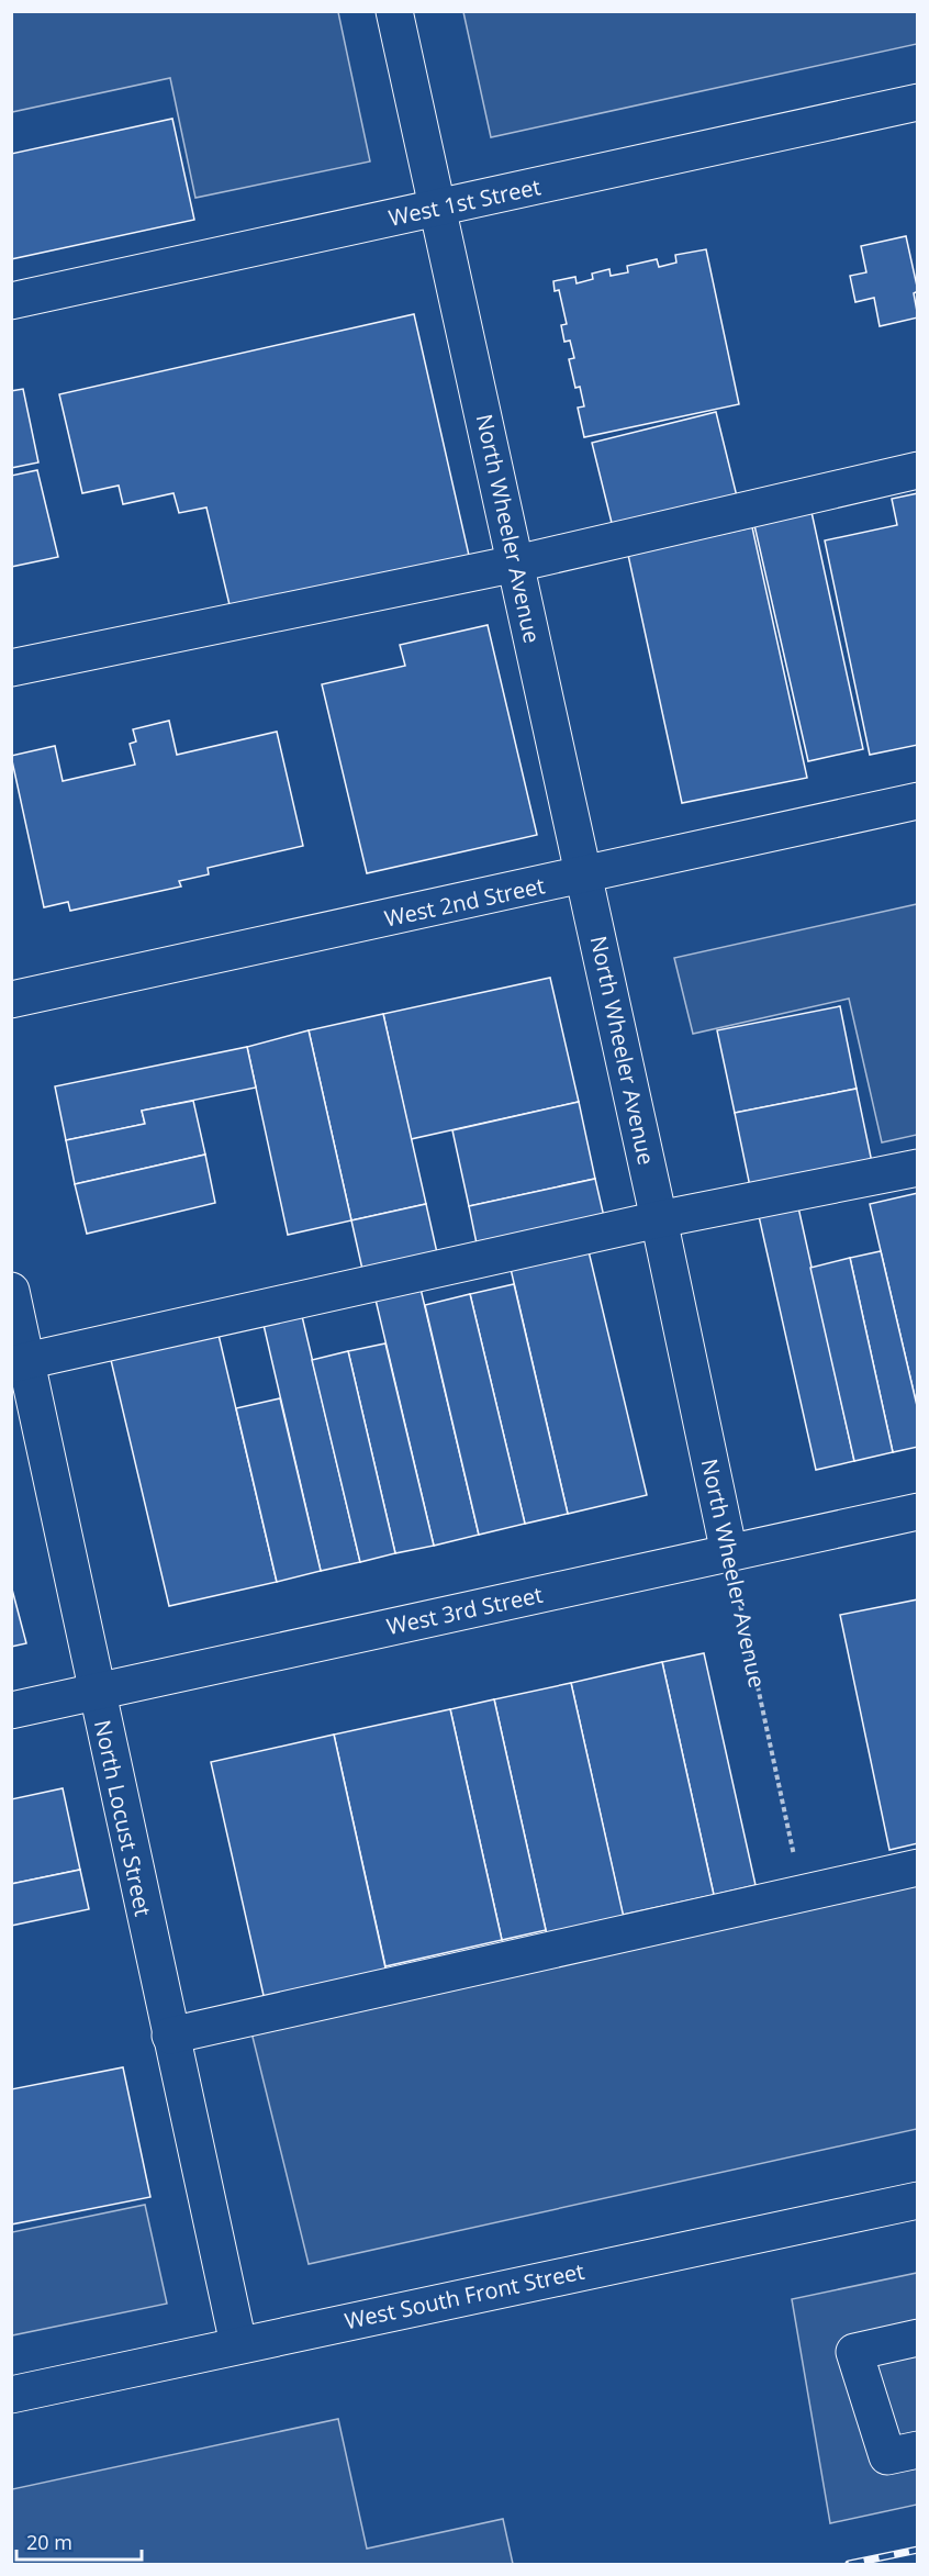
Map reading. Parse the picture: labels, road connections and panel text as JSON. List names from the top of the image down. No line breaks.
{"streets":{"main road":["West 1st Street","North Wheeler Avenue","West 2nd Street","West 3rd Street","North Locust Street","West South Front Street"]},"crossings":[["West 1st Street","North Wheeler Avenue"],["North Wheeler Avenue","West 2nd Street"],["North Wheeler Avenue","West 3rd Street"],["West 3rd Street","North Locust Street"],["North Locust Street","West South Front Street"]],"scale_bar":"20 m"}
